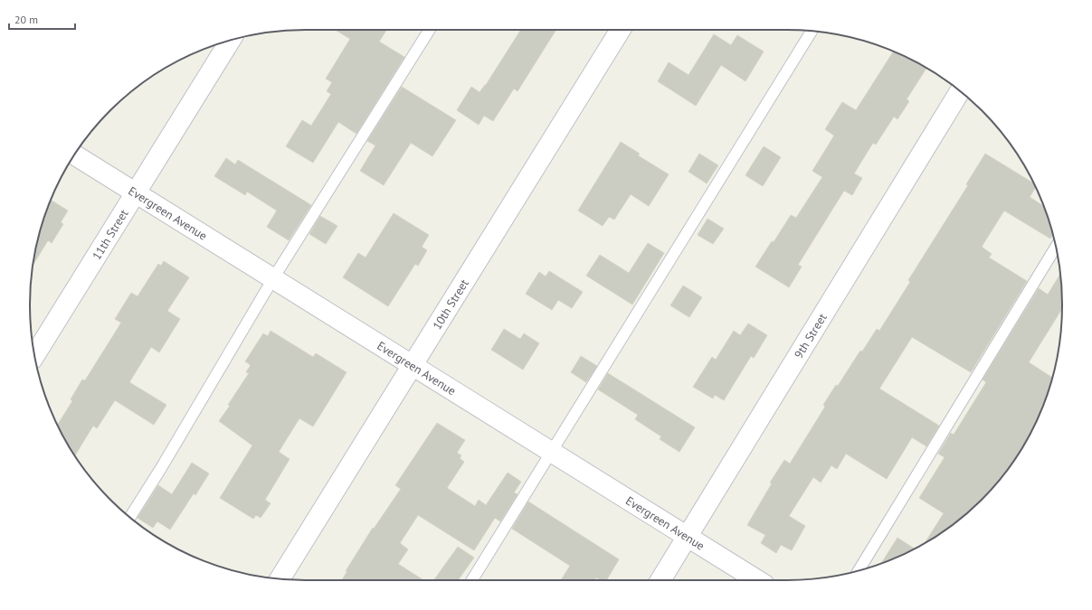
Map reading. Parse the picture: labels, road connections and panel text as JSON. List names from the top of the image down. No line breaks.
{"streets":{"street":["Evergreen Avenue","11th Street","10th Street","9th Street"]},"crossings":[["Evergreen Avenue","11th Street"],["Evergreen Avenue","10th Street"],["Evergreen Avenue","9th Street"]],"scale_bar":"20 m"}
